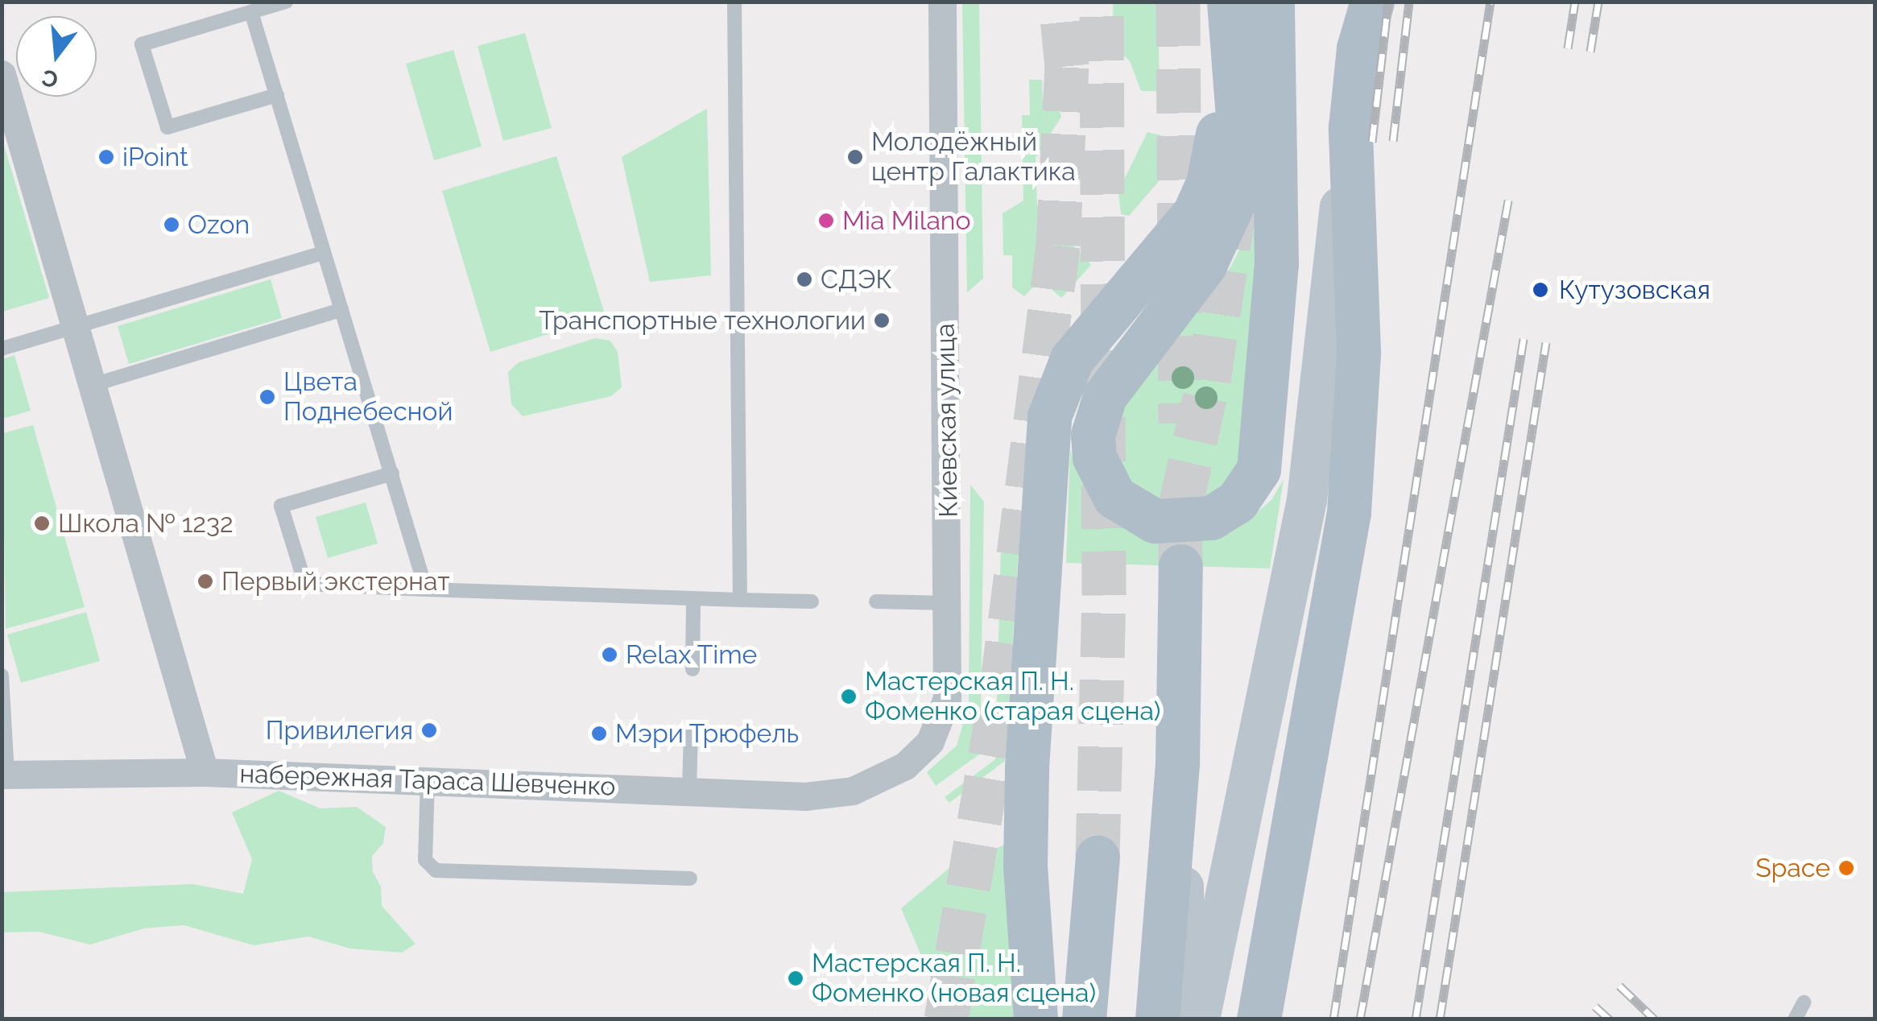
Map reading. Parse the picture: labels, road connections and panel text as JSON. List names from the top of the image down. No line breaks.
{"streets":{"street":["Киевская улица","набережная Тараса Шевченко"]},"crossings":[["Киевская улица","набережная Тараса Шевченко"]],"places":["iPoint","Молодёжный центр Галактика","Mia Milano","Ozon","СДЭК","Кутузовская","Транспортные технологии","Цвета Поднебесной","Школа № 1232","Первый экстернат","Relax Time","Мастерская П. Н. Фоменко (старая сцена)","Привилегия","Мэри Трюфель","Space","Мастерская П. Н. Фоменко (новая сцена)"],"north":"bottom"}
